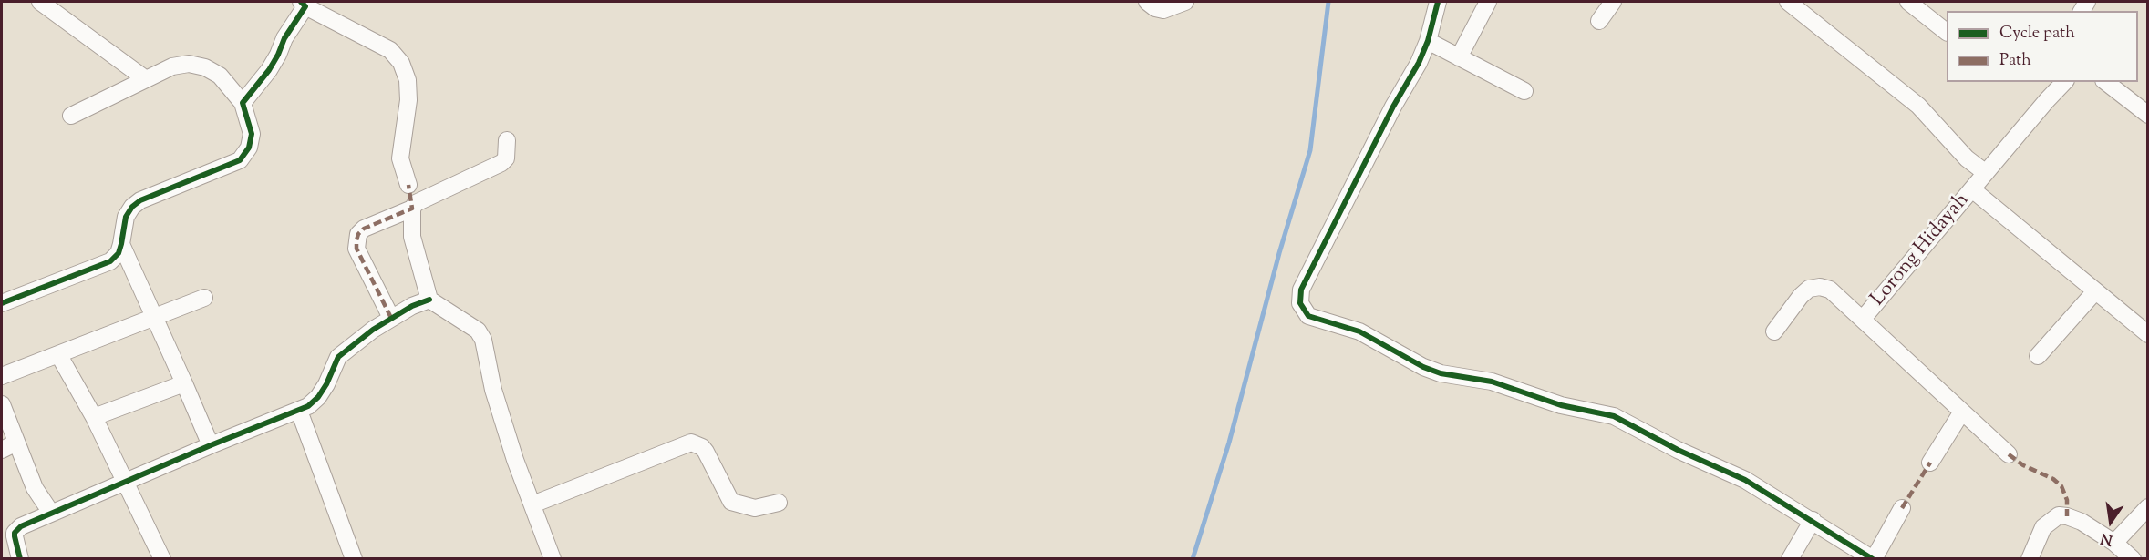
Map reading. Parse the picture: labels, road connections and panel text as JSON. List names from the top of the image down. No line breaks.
{"streets":{"street":["Lorong Hidayah"]},"legend":["Cycle path","Path"],"north":"bottom"}
